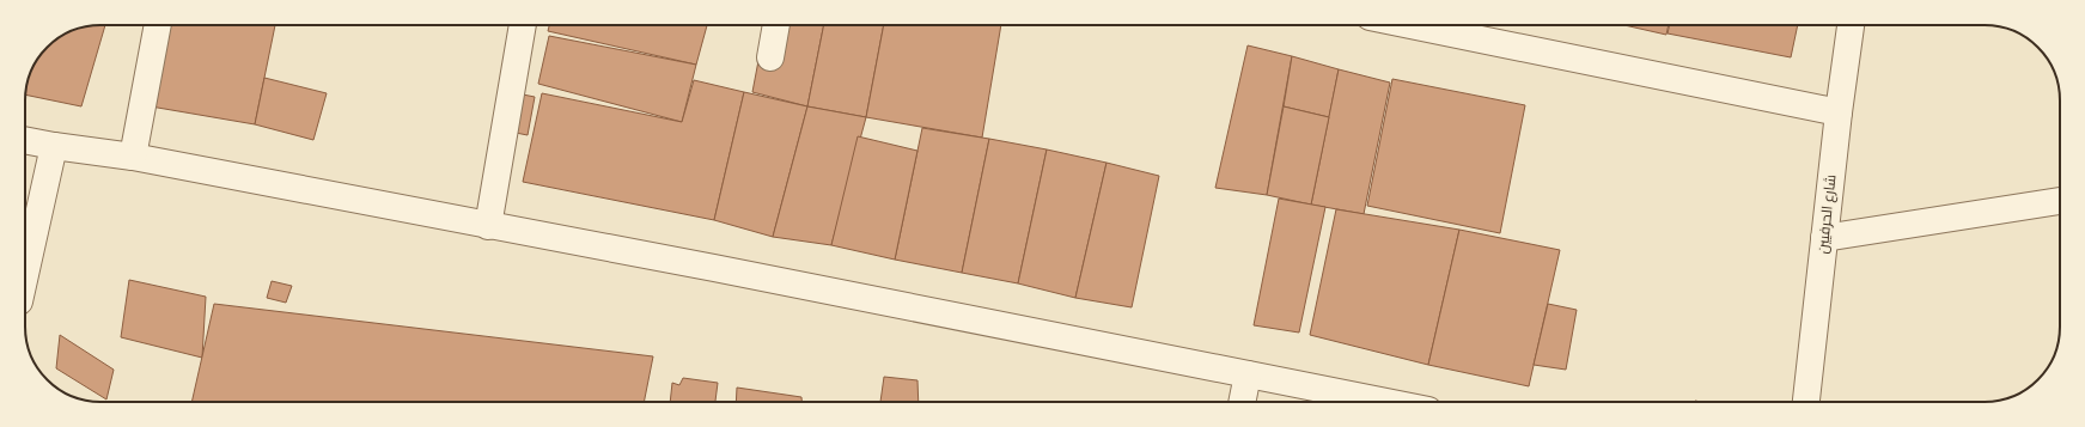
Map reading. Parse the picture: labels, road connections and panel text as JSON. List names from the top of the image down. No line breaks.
{"streets":{"street":["شارع الحرفيين"]}}
